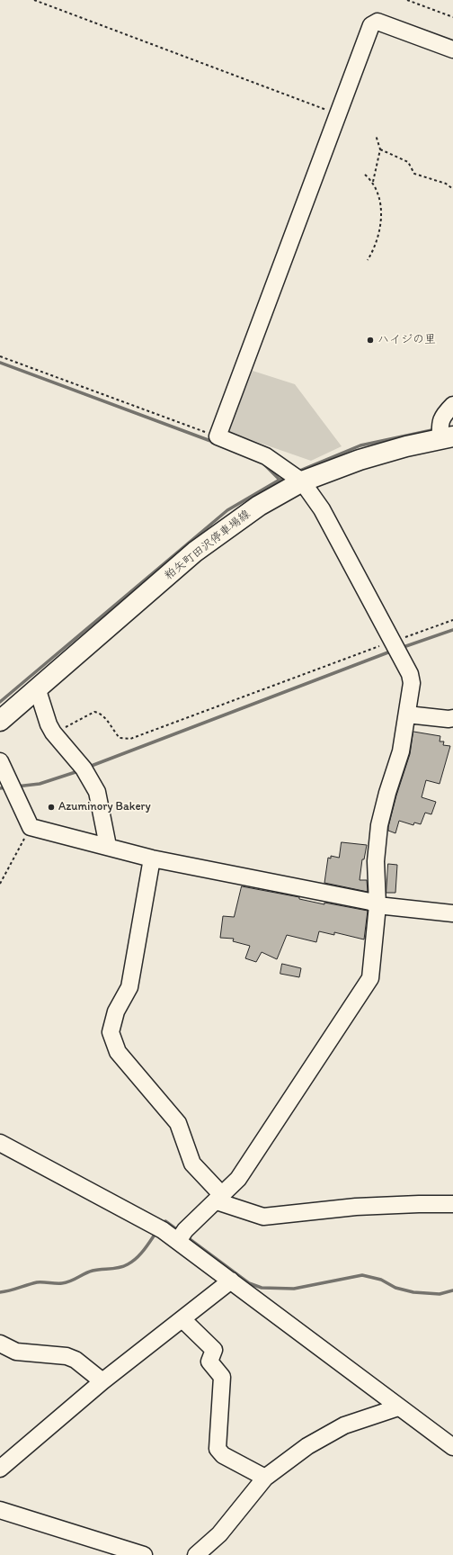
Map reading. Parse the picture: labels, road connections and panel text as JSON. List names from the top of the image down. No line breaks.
{"streets":{"main road":["粕矢町田沢停車場線"]},"places":["ハイジの里","Azuminory Bakery"]}
